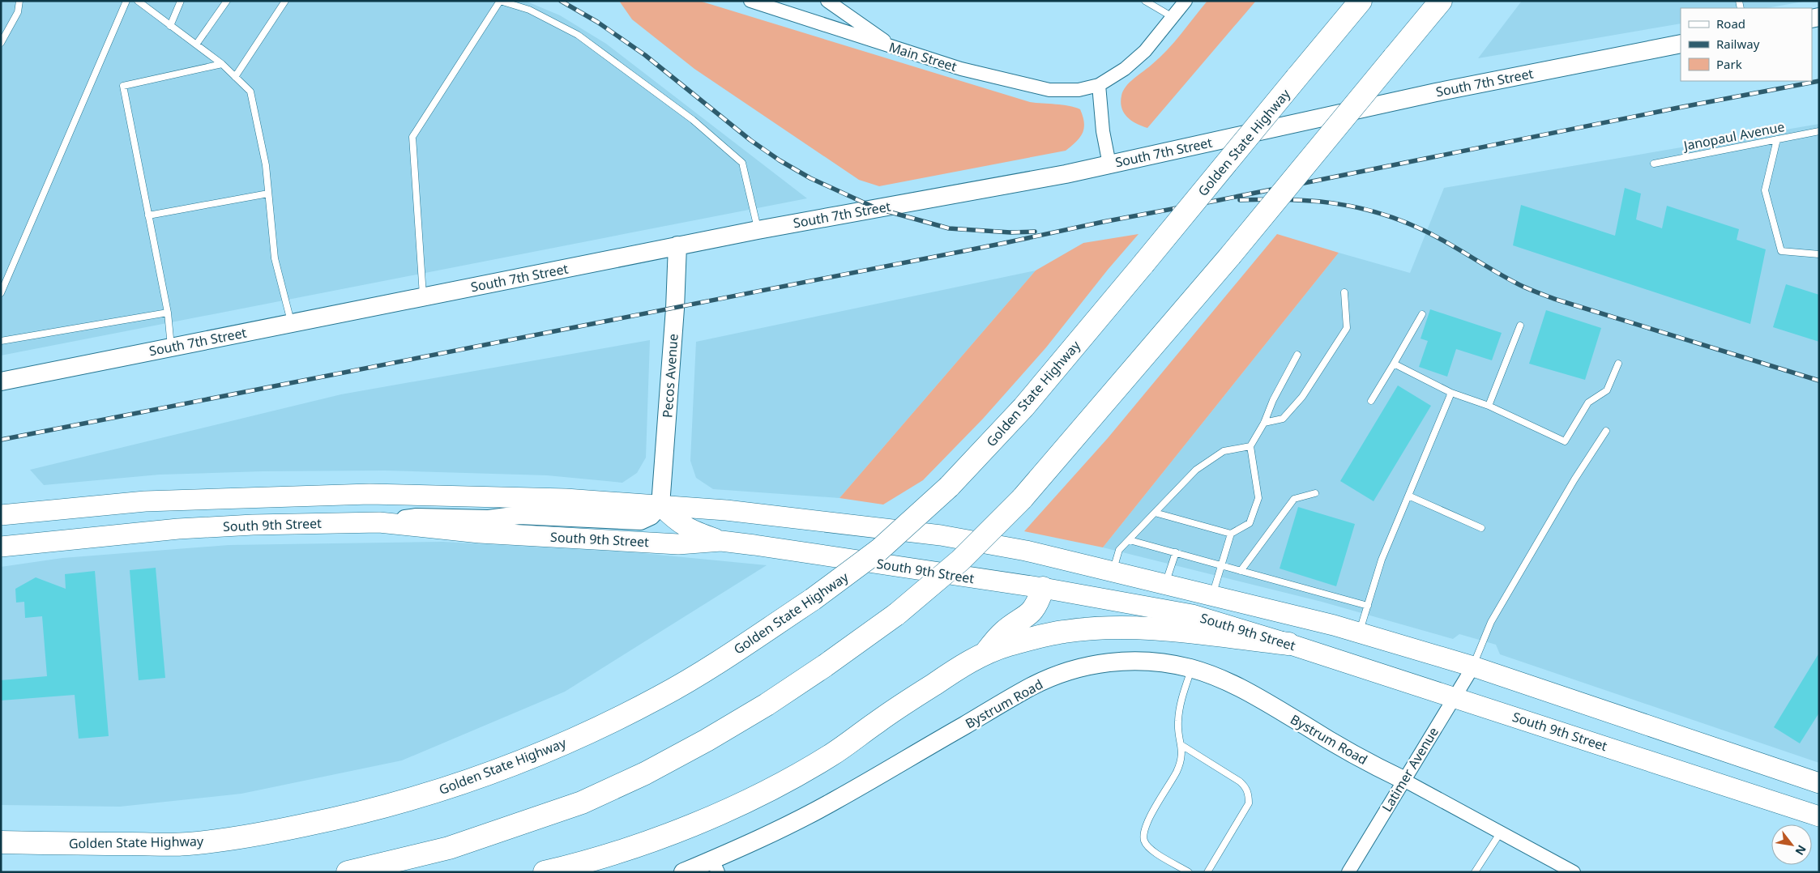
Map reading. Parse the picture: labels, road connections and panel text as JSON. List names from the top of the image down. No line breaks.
{"streets":{"highway":["Golden State Highway"],"main road":["South 9th Street"],"street":["Main Street","South 7th Street","Pecos Avenue","Bystrum Road","Latimer Avenue"],"lane":["Janopaul Avenue"]},"crossings":[["South 7th Street","Pecos Avenue"],["Pecos Avenue","South 9th Street"],["South 9th Street","Latimer Avenue"],["Bystrum Road","Latimer Avenue"]],"legend":["Road","Railway","Park"],"north":"bottom right"}
